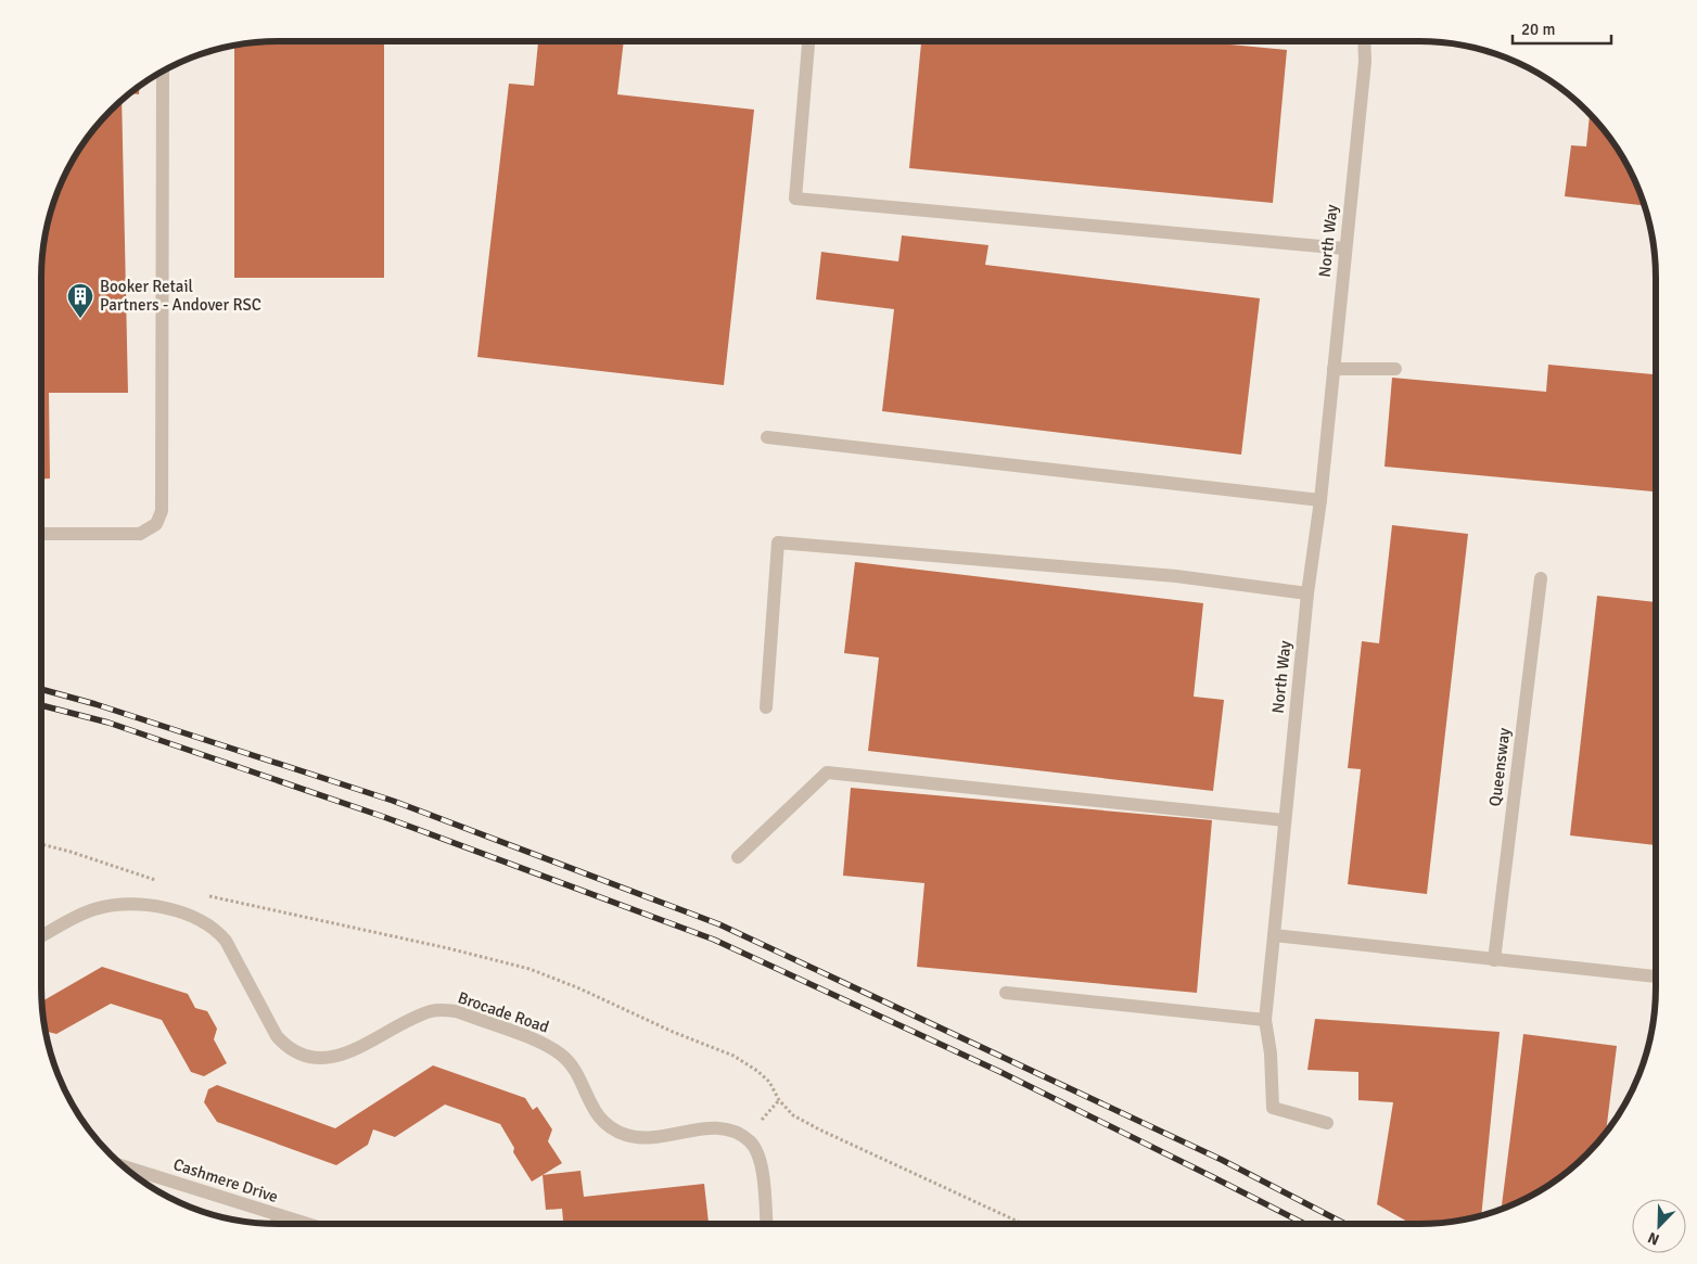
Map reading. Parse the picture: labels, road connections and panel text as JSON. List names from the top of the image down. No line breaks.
{"streets":{"street":["North Way","Queensway","Brocade Road","Cashmere Drive"]},"places":{"building":["Booker Retail Partners - Andover RSC"]},"scale_bar":"20 m","north":"bottom left"}
